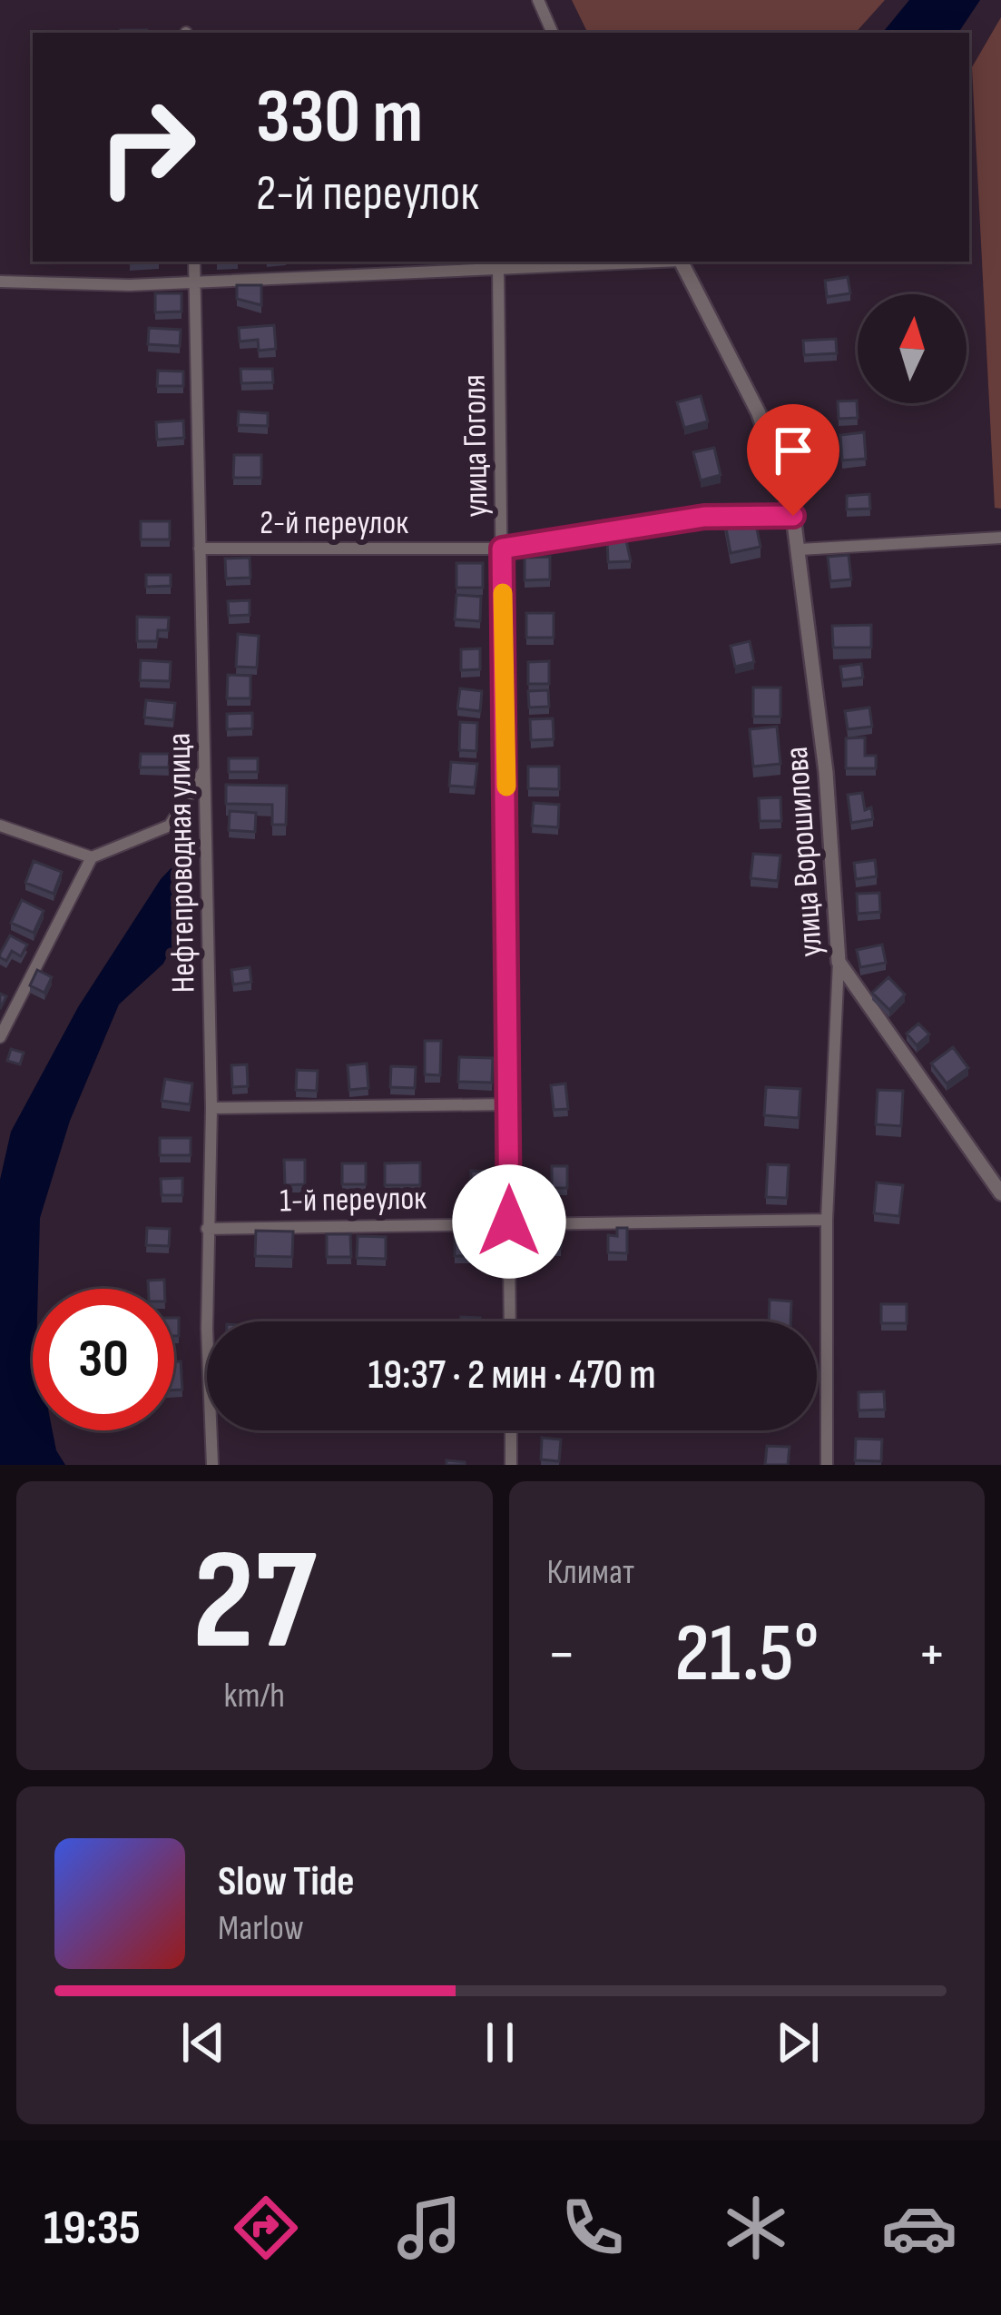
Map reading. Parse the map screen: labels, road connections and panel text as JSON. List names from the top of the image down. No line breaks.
{"streets":{"street":["улица Гоголя","2-й переулок","улица Ворошилова","Нефтепроводная улица","1-й переулок"]},"crossings":[["улица Гоголя","2-й переулок"],["улица Гоголя","1-й переулок"],["2-й переулок","улица Ворошилова"],["2-й переулок","Нефтепроводная улица"],["улица Ворошилова","1-й переулок"],["Нефтепроводная улица","1-й переулок"]],"north":"top","page":{"turn":["330 m","2-й переулок"],"limit":"30","trip":"19:37 · 2 мин · 470 m","tile":[["27","km/h"],"Климат"],"heat":["−","21.5°","+"],"song":["Slow Tide","Marlow"],"tabs":"19:35"}}
